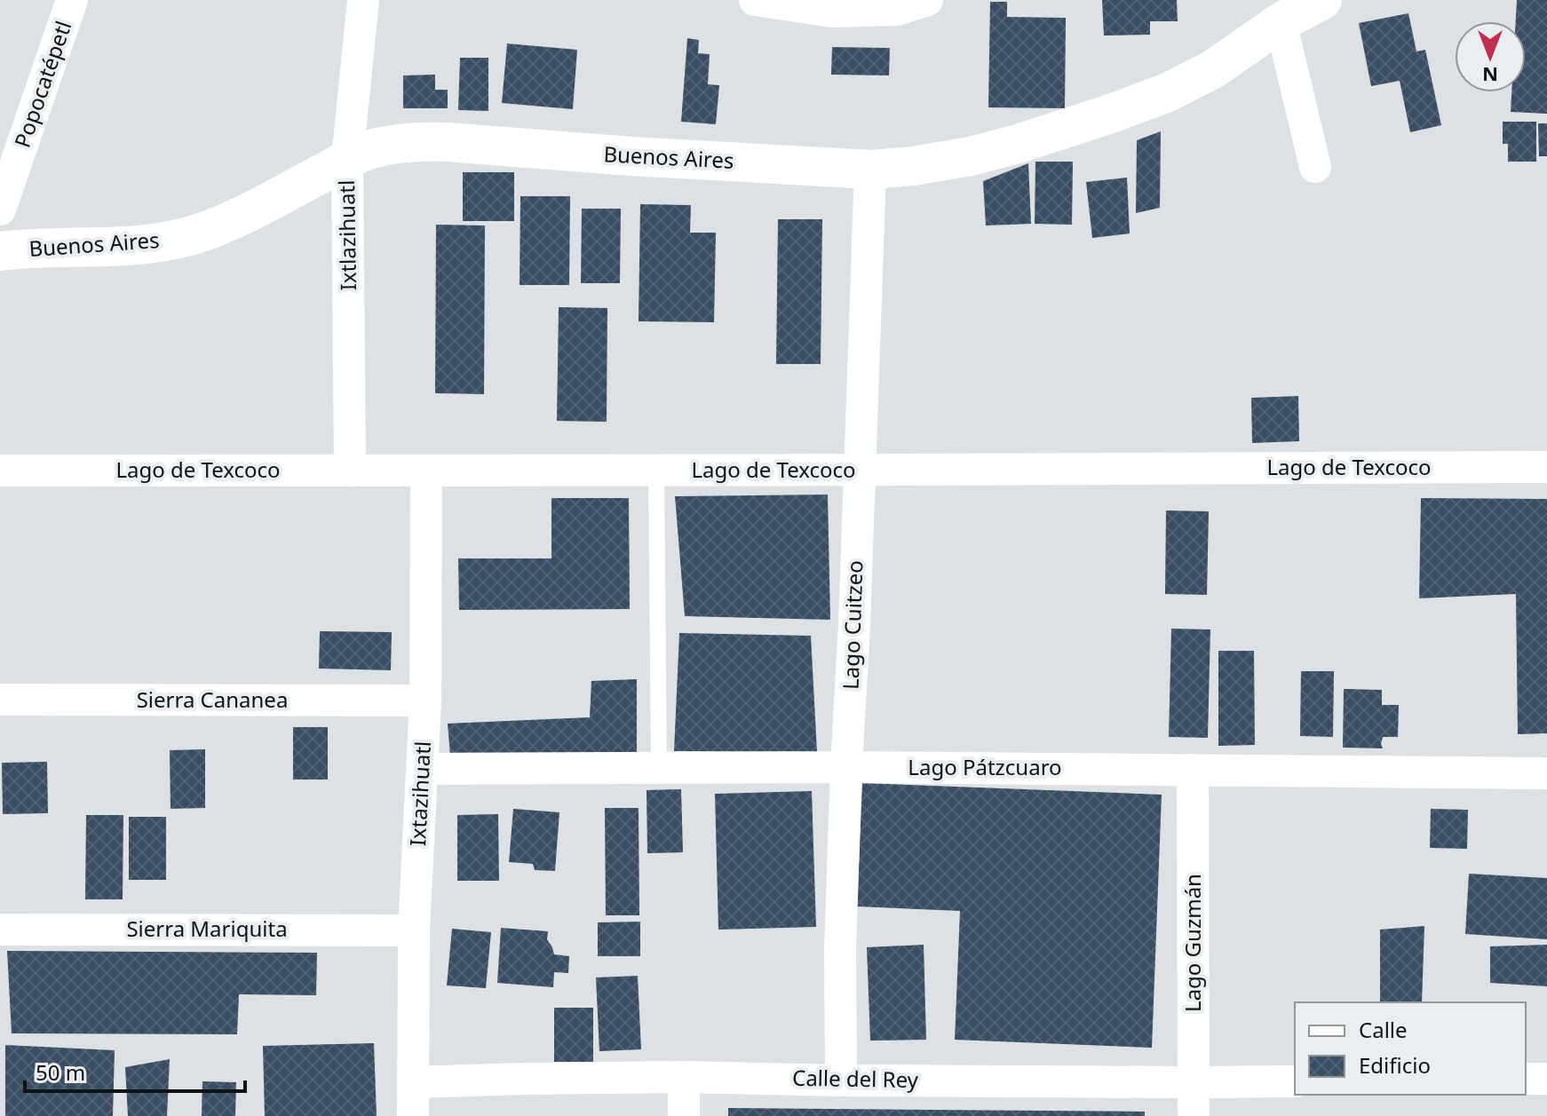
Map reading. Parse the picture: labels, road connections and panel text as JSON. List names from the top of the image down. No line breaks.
{"streets":{"street":["Popocatépetl","Buenos Aires","Ixtlazihuatl","Lago de Texcoco","Lago Cuitzeo","Sierra Cananea","Lago Pátzcuaro","Ixtazihuatl","Sierra Mariquita","Lago Guzmán","Calle del Rey"]},"crossings":[["Buenos Aires","Ixtlazihuatl"],["Buenos Aires","Lago Cuitzeo"],["Ixtlazihuatl","Lago de Texcoco"],["Lago de Texcoco","Lago Cuitzeo"],["Lago de Texcoco","Ixtazihuatl"],["Lago Cuitzeo","Lago Pátzcuaro"],["Lago Cuitzeo","Calle del Rey"],["Sierra Cananea","Ixtazihuatl"],["Lago Pátzcuaro","Ixtazihuatl"],["Lago Pátzcuaro","Lago Guzmán"],["Ixtazihuatl","Sierra Mariquita"],["Ixtazihuatl","Calle del Rey"],["Lago Guzmán","Calle del Rey"]],"legend":["Calle","Edificio"],"scale_bar":"50 m","north":"bottom"}
